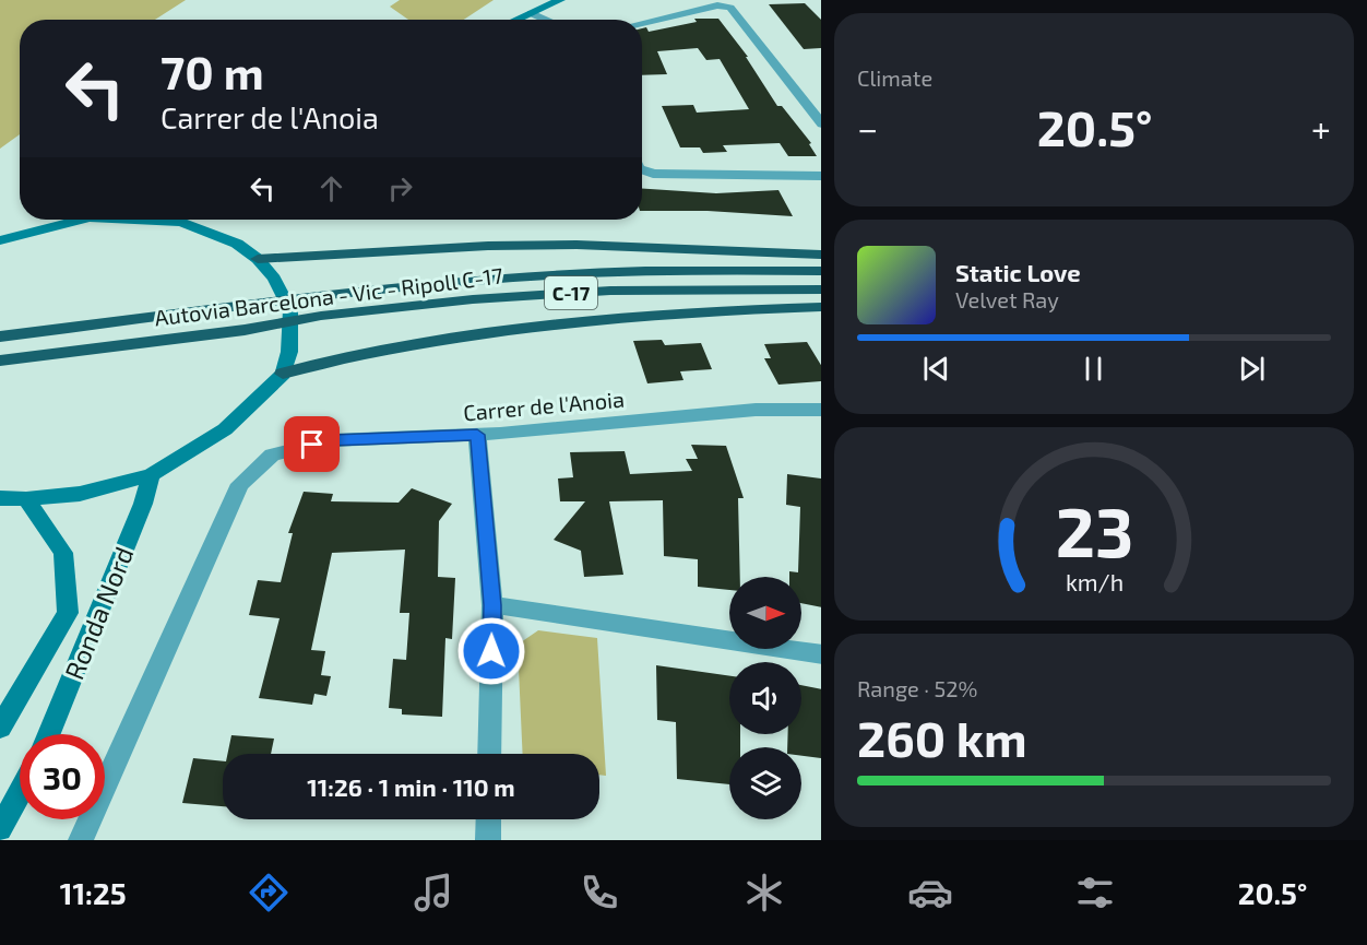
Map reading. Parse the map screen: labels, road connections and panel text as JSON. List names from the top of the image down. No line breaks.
{"streets":{"highway":["C-17","Autovia Barcelona - Vic - Ripoll C-17"],"main road":["Ronda Nord"],"street":["Carrer de l'Anoia"]},"north":"right","page":{"tile":["Climate",["Range · 52%","260 km"]],"turn":["70 m","Carrer de l'Anoia"],"heat":["−","20.5°","+"],"song":["Static Love","Velvet Ray"],"limit":"30","trip":"11:26 · 1 min · 110 m","tabs":["11:25","20.5°"],"gauge":["23","km/h"]}}
